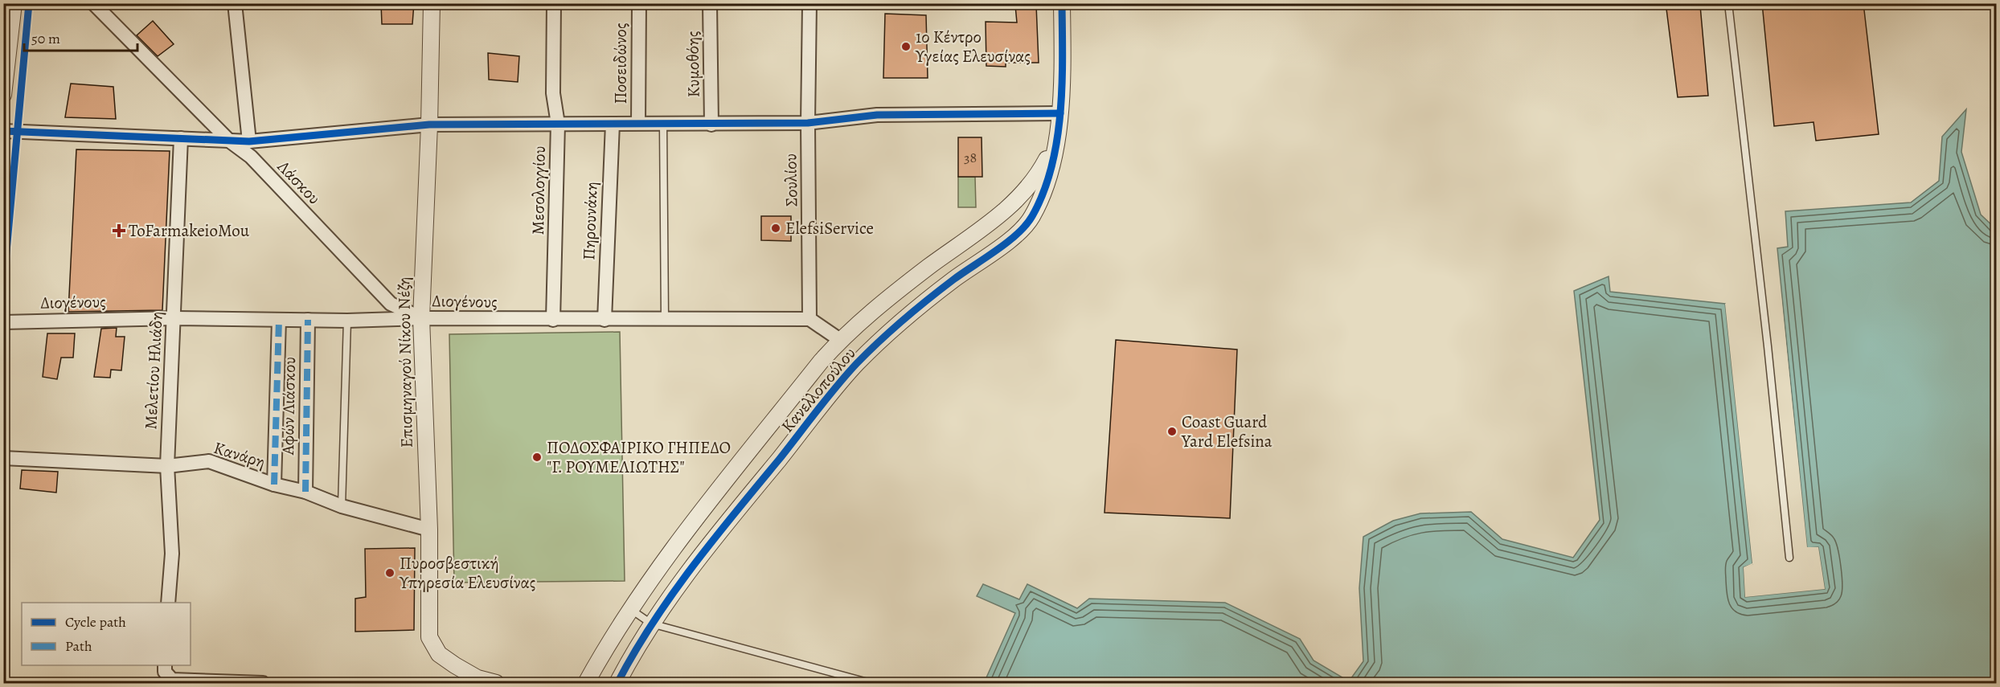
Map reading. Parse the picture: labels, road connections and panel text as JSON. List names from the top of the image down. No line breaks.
{"streets":{"street":["Ποσειδώνος","Κυμοθόης","Σουλίου","Λάσκου","Μεσολογγίου","Πηρουνάκη","Διογένους","Επισμηναγού Νίκου Νέζη","Μελετίου Ηλιάδη","Κανελλοπούλου","Αφών Λιάσκου","Κανάρη"]},"crossings":[["Σουλίου","Διογένους"],["Λάσκου","Διογένους"],["Λάσκου","Επισμηναγού Νίκου Νέζη"],["Μεσολογγίου","Διογένους"],["Πηρουνάκη","Διογένους"],["Διογένους","Επισμηναγού Νίκου Νέζη"],["Διογένους","Μελετίου Ηλιάδη"],["Διογένους","Αφών Λιάσκου"],["Επισμηναγού Νίκου Νέζη","Κανάρη"],["Μελετίου Ηλιάδη","Κανάρη"],["Αφών Λιάσκου","Κανάρη"]],"places":{"other":["1ο Κέντρο Υγείας Ελευσίνας","ElefsiService","Coast Guard Yard Elefsina","ΠΟΔΟΣΦΑΙΡΙΚΟ ΓΗΠΕΔΟ \"Γ. ΡΟΥΜΕΛΙΩΤΗΣ\"","Πυροσβεστική Υπηρεσία Ελευσίνας"],"health":["ToFarmakeioMou"]},"house_numbers":["38"],"legend":["Cycle path","Path"],"scale_bar":"50 m"}
